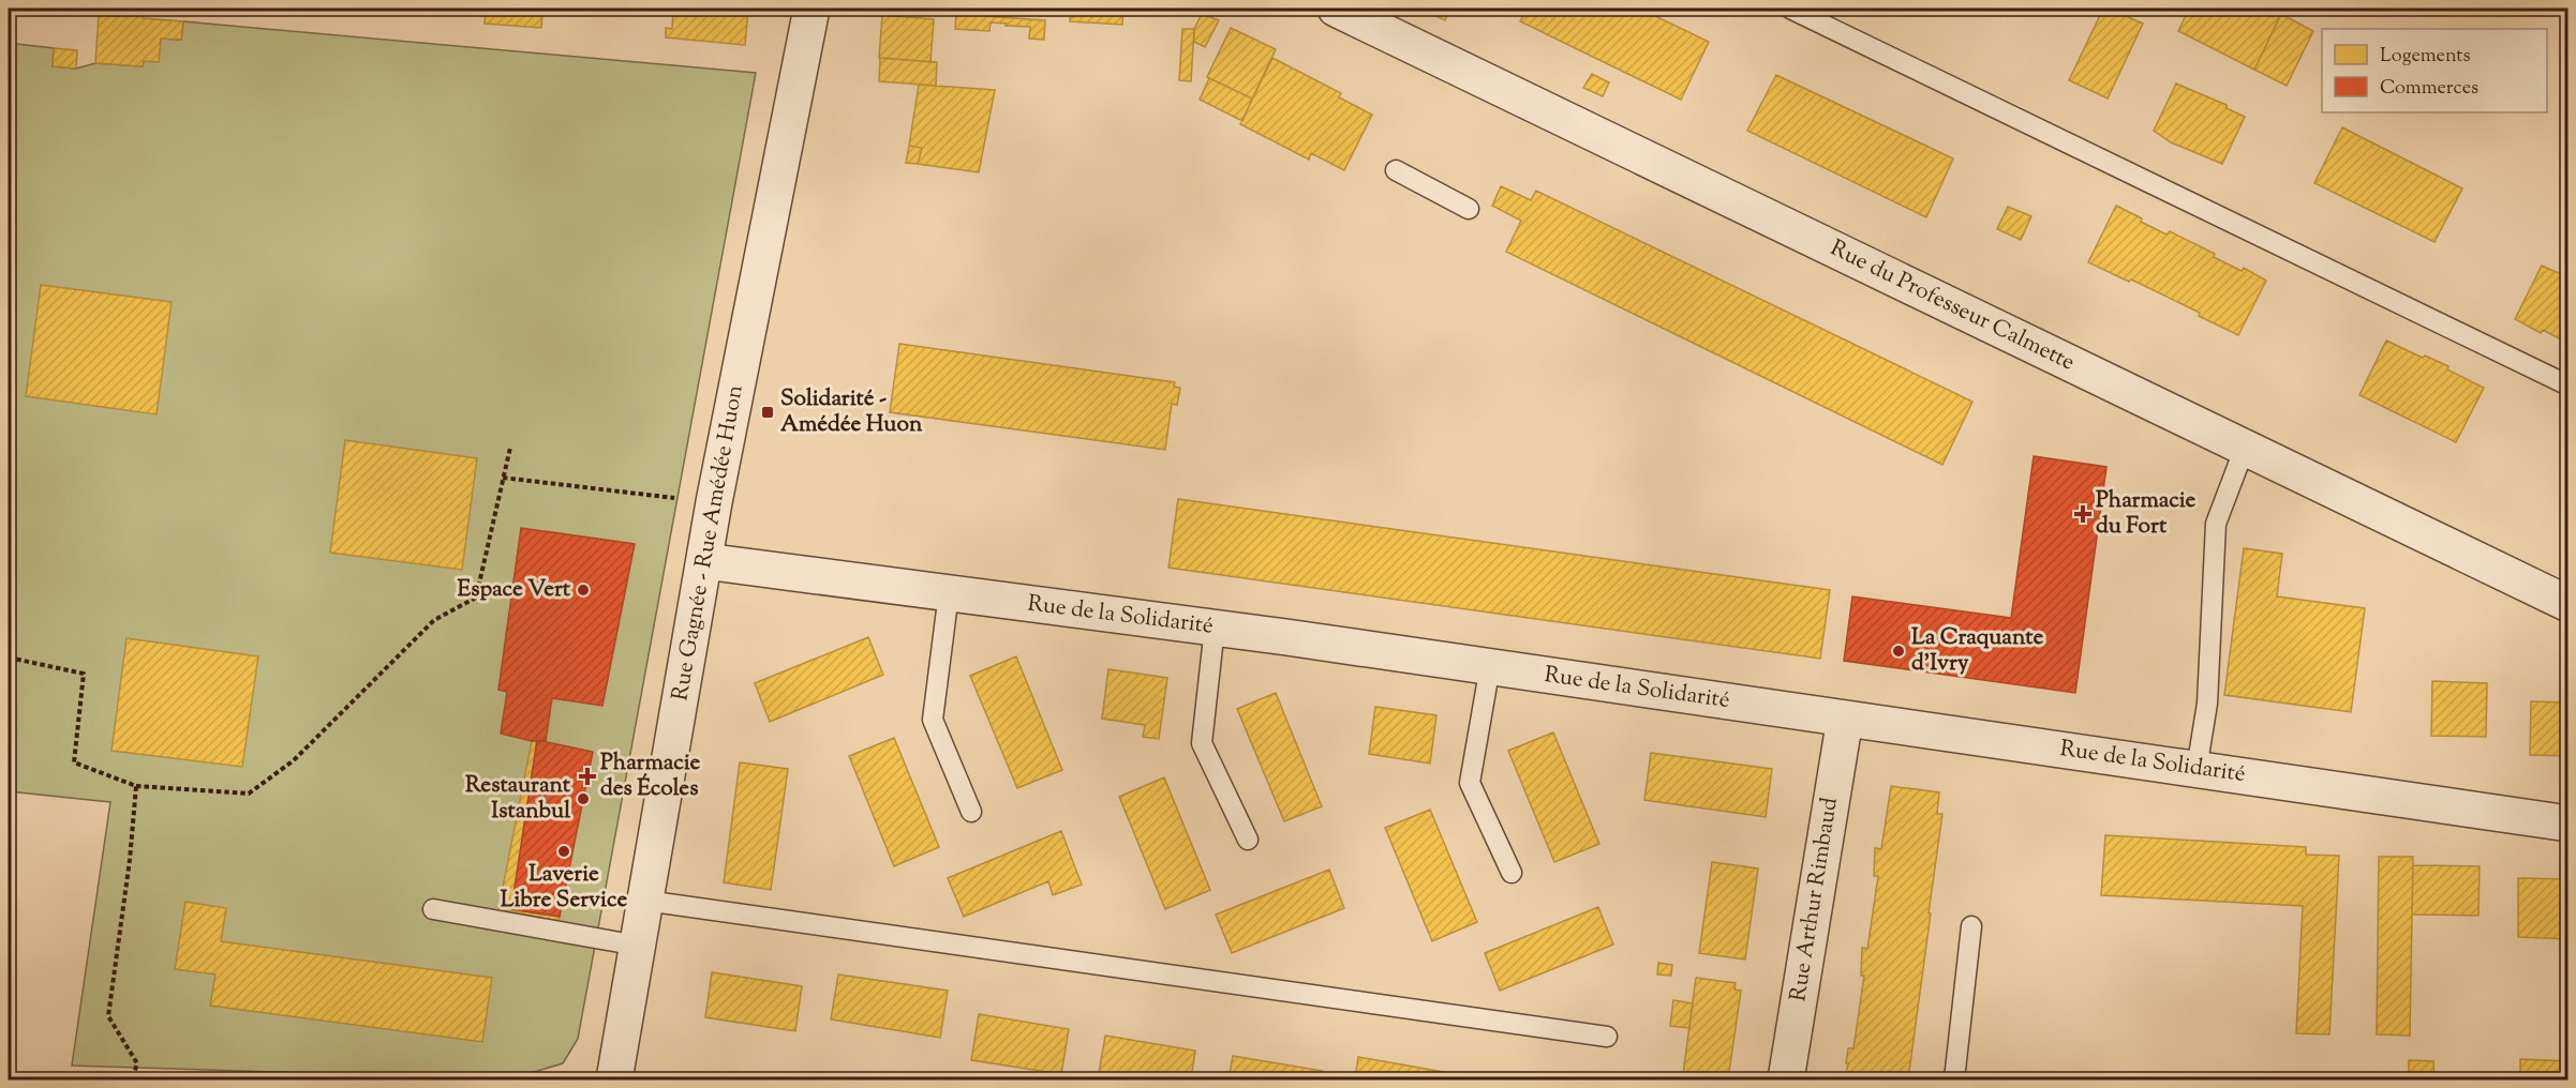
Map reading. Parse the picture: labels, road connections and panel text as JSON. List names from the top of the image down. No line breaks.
{"streets":{"street":["Rue du Professeur Calmette","Rue Gagnée - Rue Amédée Huon","Rue de la Solidarité","Rue Arthur Rimbaud"]},"crossings":[["Rue Gagnée - Rue Amédée Huon","Rue de la Solidarité"],["Rue de la Solidarité","Rue Arthur Rimbaud"]],"places":{"transit":["Solidarité - Amédée Huon"],"health":["Pharmacie du Fort","Pharmacie des Écoles"],"other":["Espace Vert","La Craquante d'Ivry","Restaurant Istanbul","Laverie Libre Service"]},"legend":["Logements","Commerces"]}
